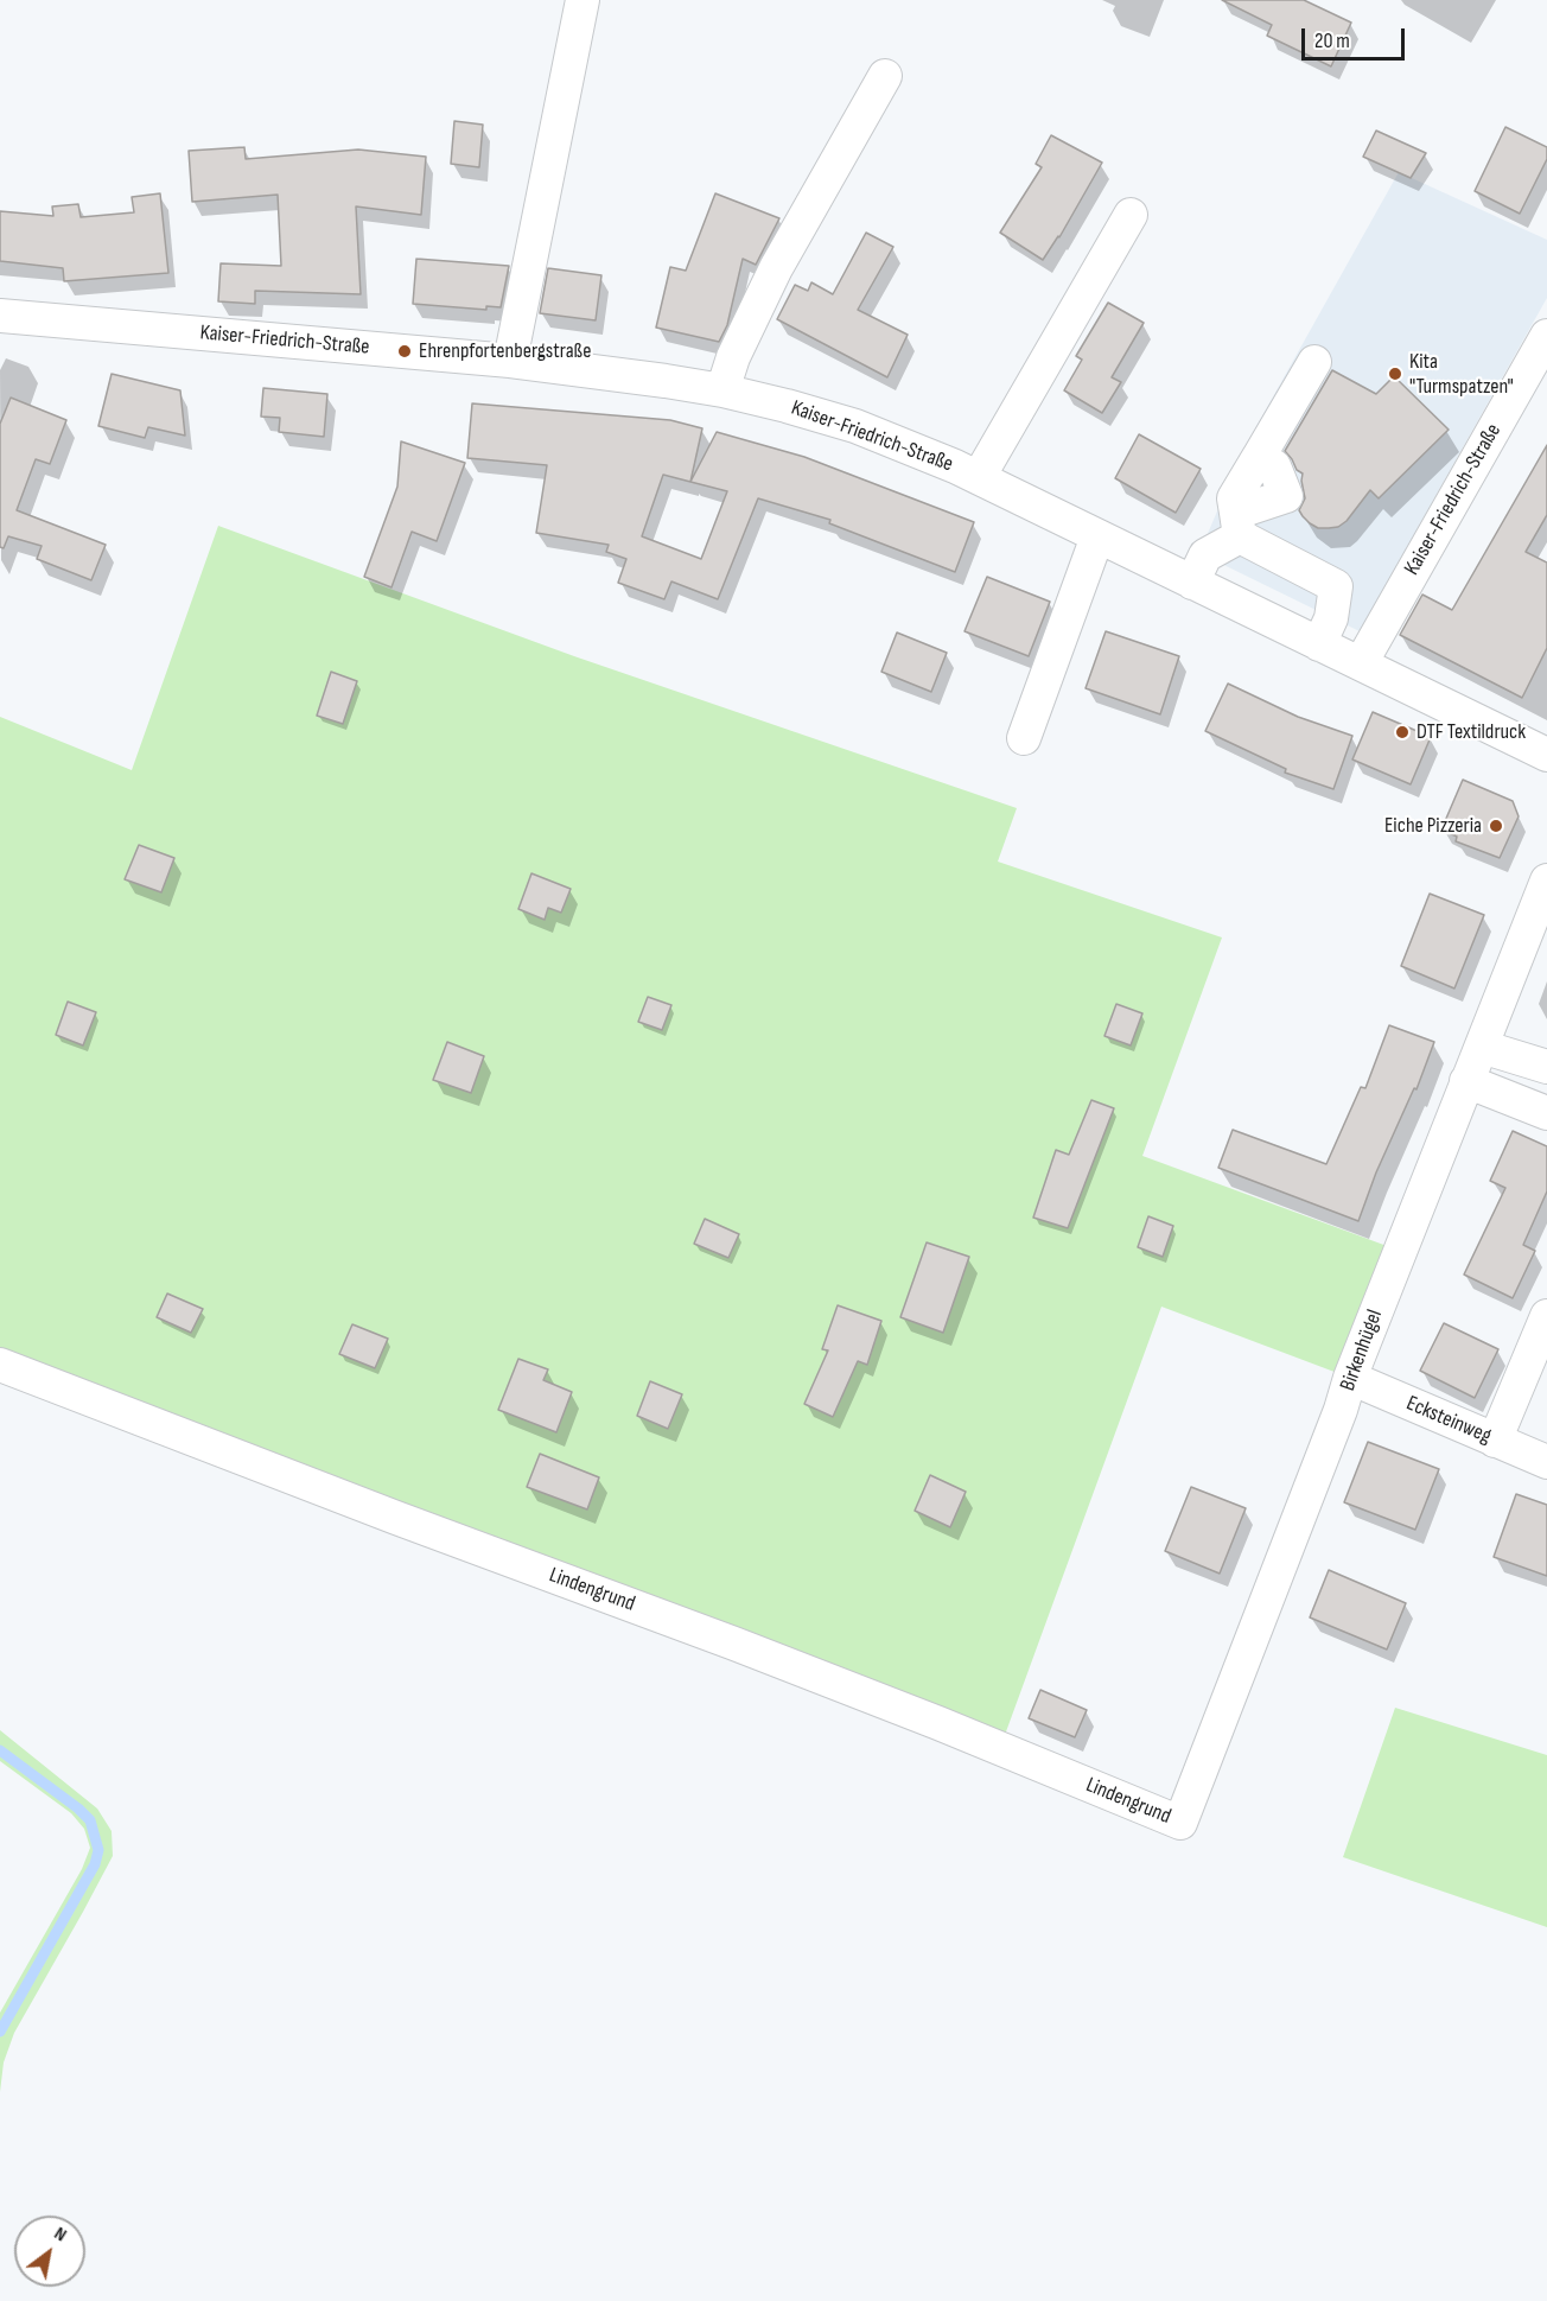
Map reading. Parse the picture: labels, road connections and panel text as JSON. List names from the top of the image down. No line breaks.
{"streets":{"street":["Kaiser-Friedrich-Straße","Birkenhügel","Ecksteinweg","Lindengrund"]},"crossings":[["Birkenhügel","Ecksteinweg"],["Birkenhügel","Lindengrund"]],"places":["Ehrenpfortenbergstraße","Kita \"Turmspatzen\"","DTF Textildruck","Eiche Pizzeria"],"scale_bar":"20 m","north":"top right"}
